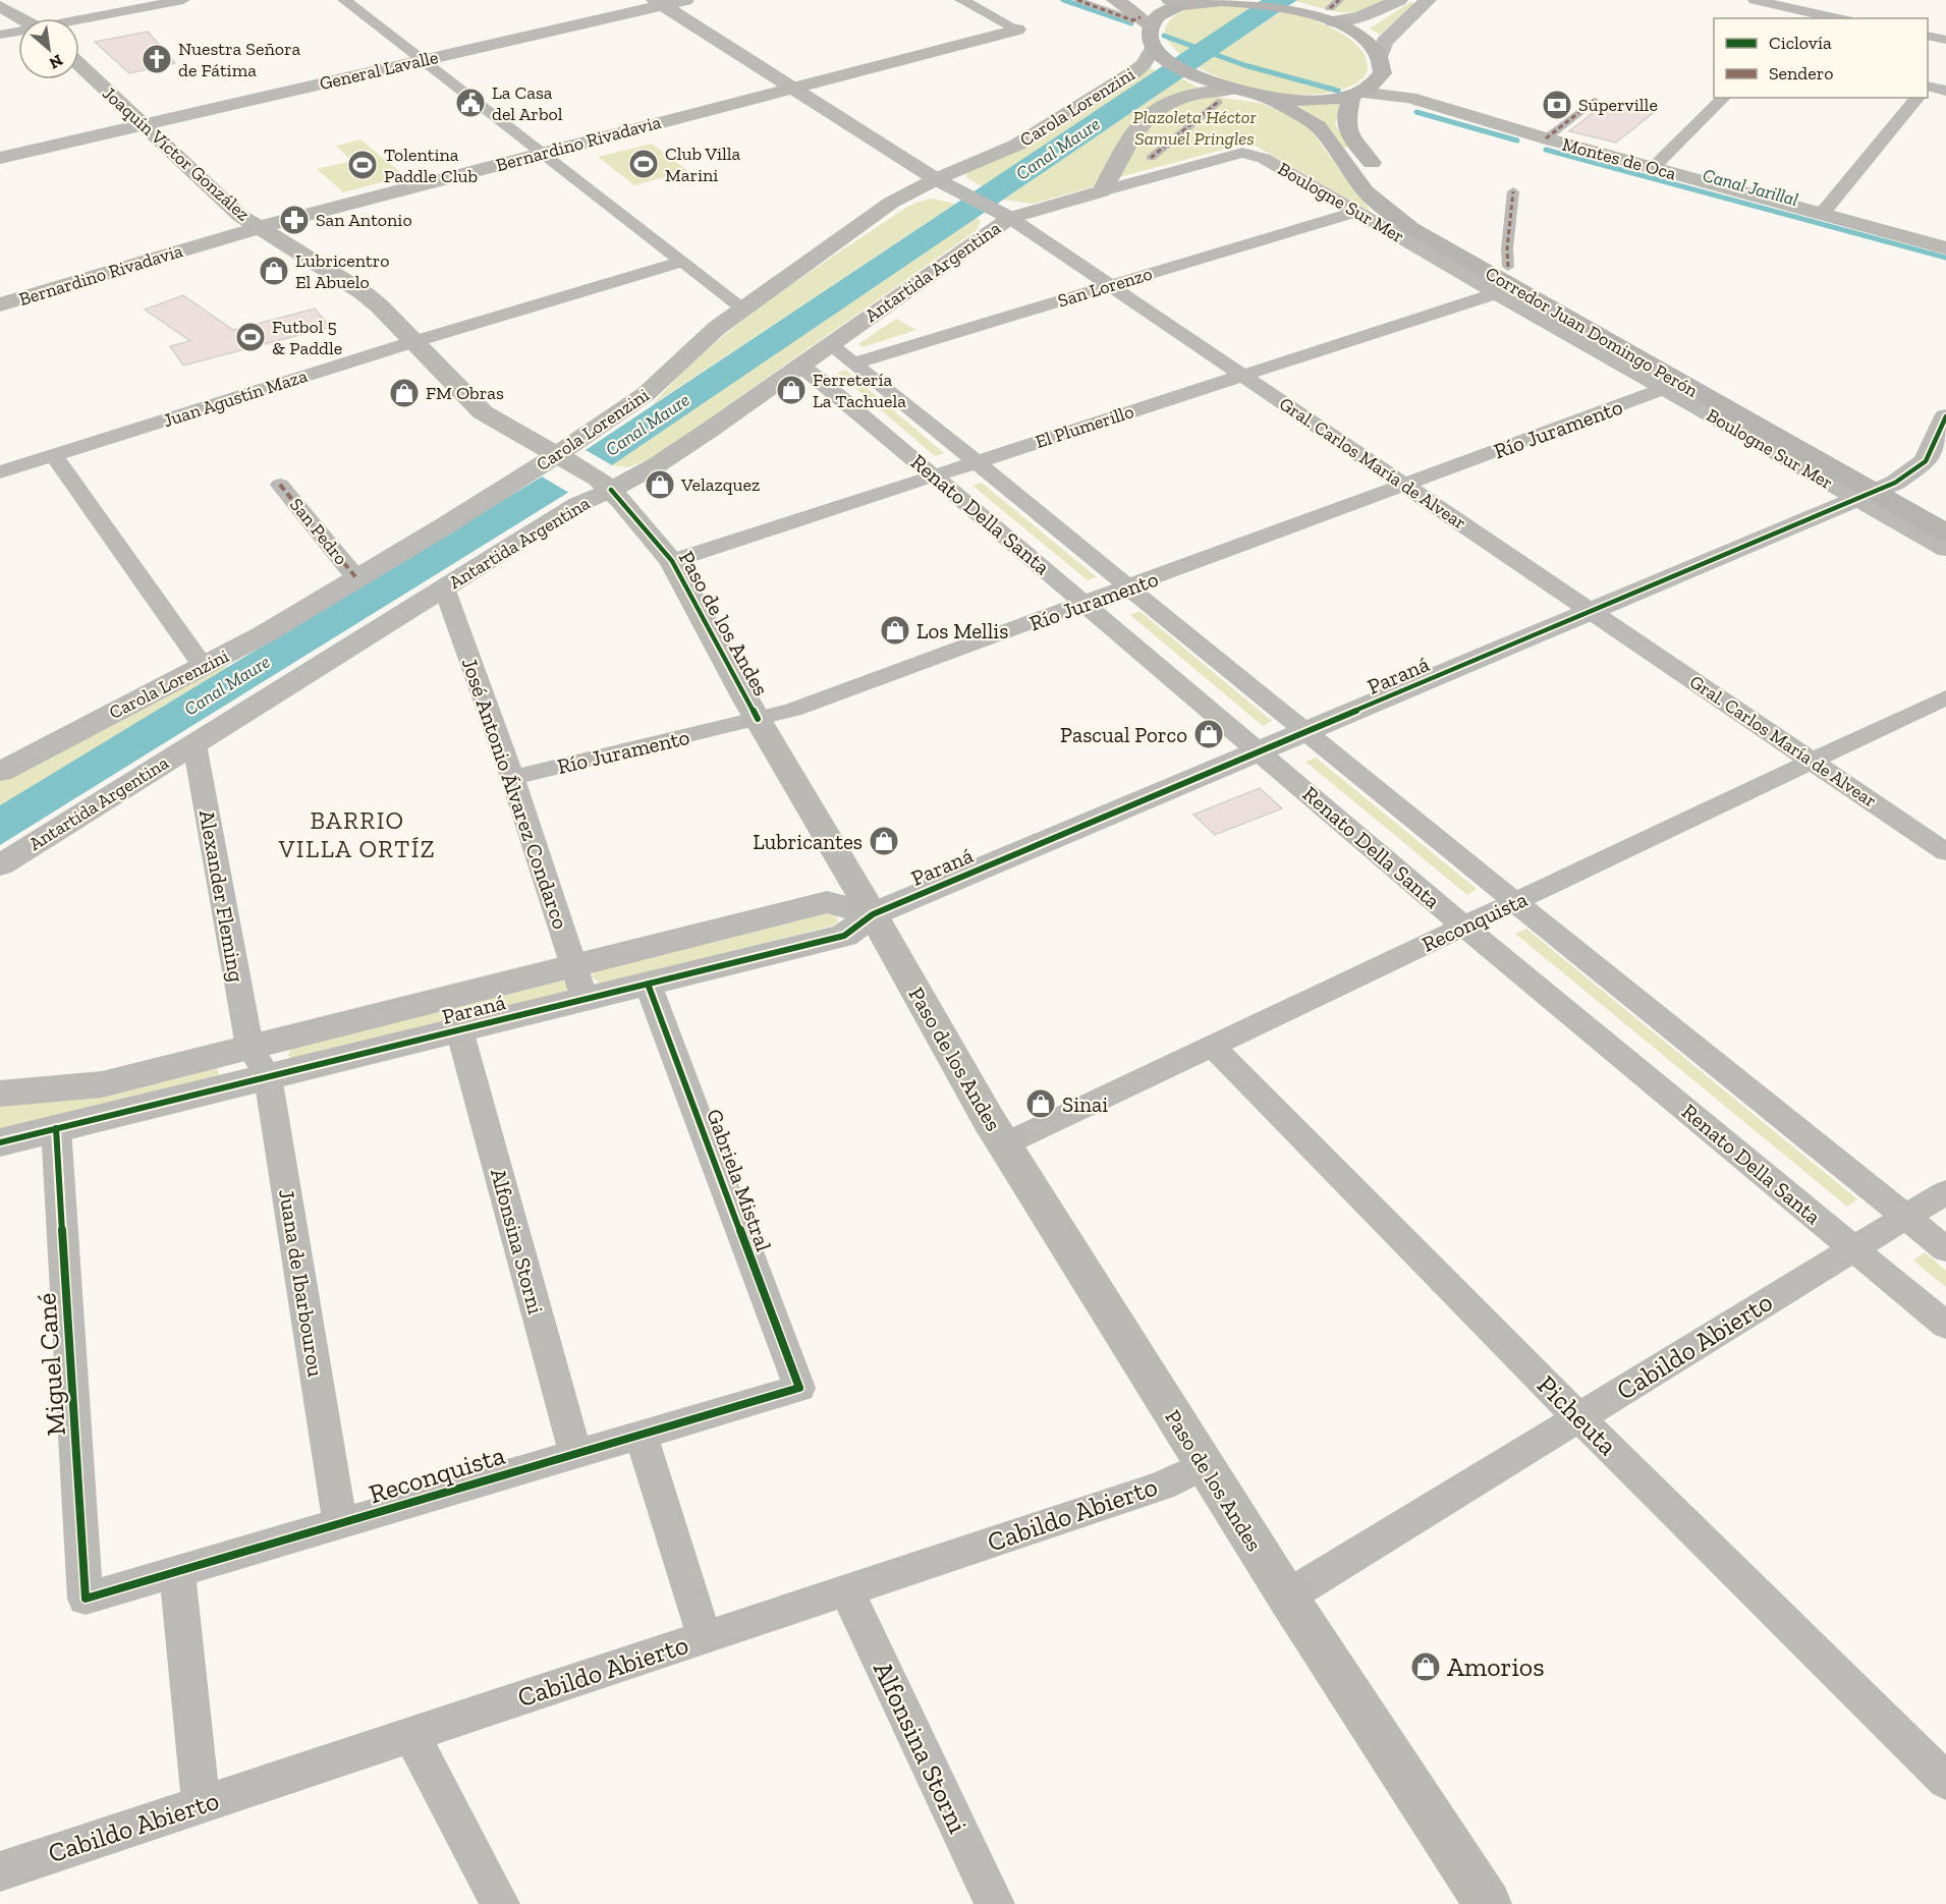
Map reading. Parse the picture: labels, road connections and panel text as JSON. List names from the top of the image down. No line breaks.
{"streets":{"highway":["Corredor Juan Domingo Perón"],"main road":["Carola Lorenzini","Bernardino Rivadavia","Joaquín Víctor González","Montes de Oca","Antartida Argentina","Paso de los Andes"],"street":["General Lavalle","Boulogne Sur Mer","San Lorenzo","Juan Agustín Maza","El Plumerillo","Río Juramento","Gral. Carlos María de Alvear","Renato Della Santa","San Pedro","Paraná","José Antonio Álvarez Condarco","Alexander Fleming","Reconquista","Gabriela Mistral","Alfonsina Storni","Juana de Ibarbourou","Cabildo Abierto","Miguel Cané","Picheuta"]},"crossings":[["General Lavalle","Joaquín Víctor González"],["General Lavalle","Gral. Carlos María de Alvear"],["Carola Lorenzini","Gral. Carlos María de Alvear"],["Carola Lorenzini","San Pedro"],["Carola Lorenzini","Paso de los Andes"],["Bernardino Rivadavia","Joaquín Víctor González"],["Bernardino Rivadavia","Gral. Carlos María de Alvear"],["Bernardino Rivadavia","Paso de los Andes"],["Joaquín Víctor González","Paso de los Andes"],["Montes de Oca","Corredor Juan Domingo Perón"],["Boulogne Sur Mer","Antartida Argentina"],["Boulogne Sur Mer","San Lorenzo"],["Boulogne Sur Mer","Corredor Juan Domingo Perón"],["Boulogne Sur Mer","El Plumerillo"],["Boulogne Sur Mer","Río Juramento"],["Boulogne Sur Mer","Paraná"],["Antartida Argentina","Gral. Carlos María de Alvear"],["Antartida Argentina","Renato Della Santa"],["Antartida Argentina","Paso de los Andes"],["Antartida Argentina","José Antonio Álvarez Condarco"],["Antartida Argentina","Alexander Fleming"],["San Lorenzo","Gral. Carlos María de Alvear"],["San Lorenzo","Renato Della Santa"],["Corredor Juan Domingo Perón","Paraná"],["Juan Agustín Maza","Paso de los Andes"],["El Plumerillo","Gral. Carlos María de Alvear"],["El Plumerillo","Renato Della Santa"],["El Plumerillo","Paso de los Andes"],["Río Juramento","Gral. Carlos María de Alvear"],["Río Juramento","Renato Della Santa"],["Río Juramento","Paso de los Andes"],["Río Juramento","José Antonio Álvarez Condarco"],["Gral. Carlos María de Alvear","Paraná"],["Gral. Carlos María de Alvear","Reconquista"],["Renato Della Santa","Paraná"],["Renato Della Santa","Reconquista"],["Renato Della Santa","Cabildo Abierto"],["Paso de los Andes","Paraná"],["Paso de los Andes","Reconquista"],["Paso de los Andes","Cabildo Abierto"],["Paraná","José Antonio Álvarez Condarco"],["Paraná","Alexander Fleming"],["Paraná","Gabriela Mistral"],["Paraná","Alfonsina Storni"],["Paraná","Juana de Ibarbourou"],["Paraná","Miguel Cané"],["Alexander Fleming","Juana de Ibarbourou"],["Reconquista","Gabriela Mistral"],["Reconquista","Alfonsina Storni"],["Reconquista","Juana de Ibarbourou"],["Reconquista","Miguel Cané"],["Reconquista","Picheuta"],["Alfonsina Storni","Cabildo Abierto"],["Cabildo Abierto","Picheuta"]],"districts":["BARRIO VILLA ORTÍZ"],"water":["Canal Maure","Canal Jarillal"],"parks":["Plazoleta Héctor Samuel Pringles"],"places":{"church":["Nuestra Señora de Fátima"],"public building":["La Casa del Arbol"],"bank":["Superville"],"sports":["Club Villa Marini","Tolentina Paddle Club","Futbol 5 & Paddle"],"pharmacy":["San Antonio"],"shop":["Lubricentro El Abuelo","Ferretería La Tachuela","FM Obras","Velazquez","Los Mellis","Pascual Porco","Lubricantes","Sinai","Amorios"]},"legend":["Ciclovía","Sendero"],"north":"bottom right"}
